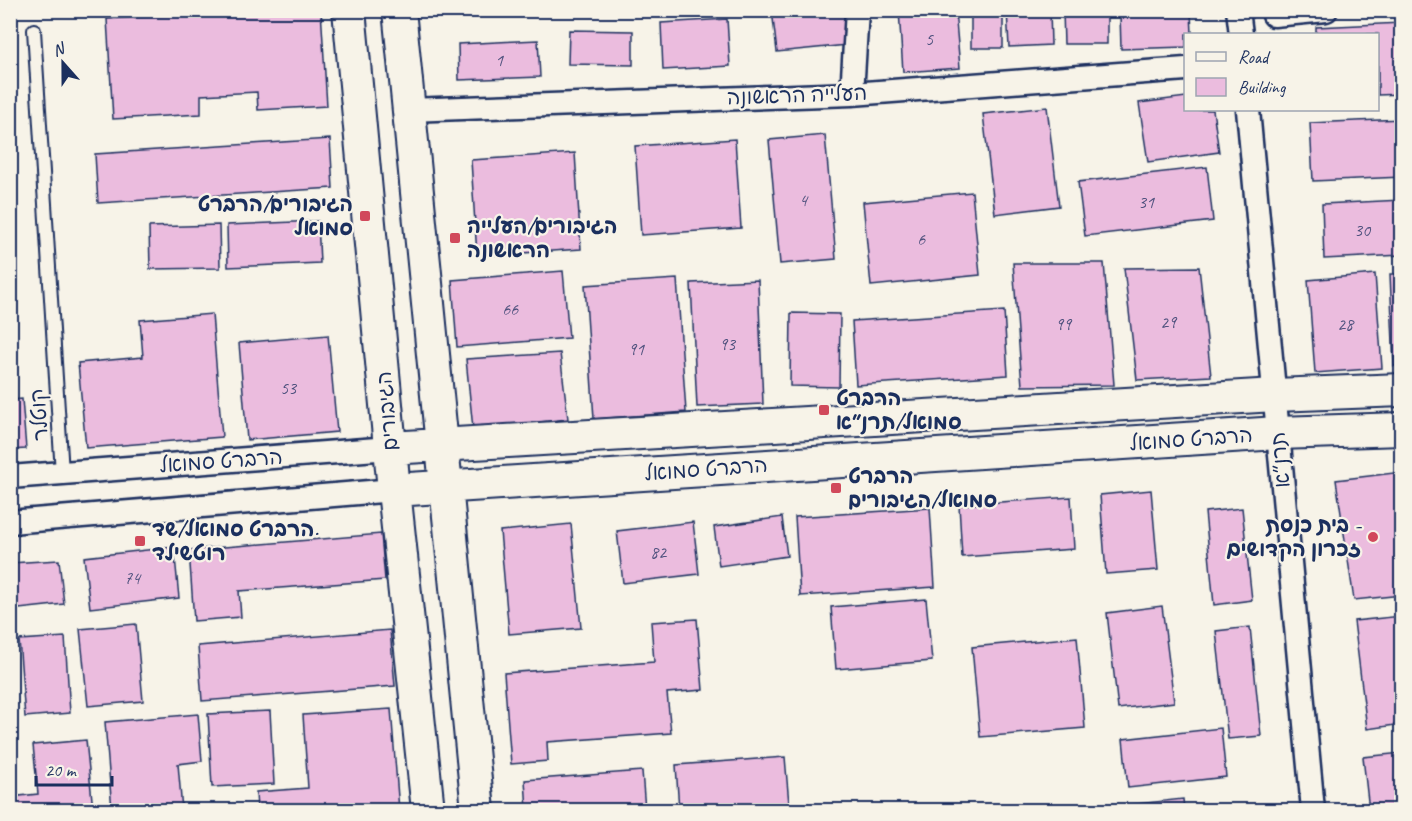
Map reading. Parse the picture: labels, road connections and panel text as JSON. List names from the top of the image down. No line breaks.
{"streets":{"street":["העלייה הראשונה","הגיבורים","הרברט סמואל","תרנ״א"],"lane":["קוטלר"]},"crossings":[["הגיבורים","הרברט סמואל"],["קוטלר","הרברט סמואל"],["הרברט סמואל","תרנ״א"]],"places":{"transit":["הגיבורים/הרברט סמואל","הגיבורים/העלייה הראשונה","הרברט סמואל/תרנ״א","הרברט סמואל/הגיבורים","הרברט סמואל/שד. רוטשילד"],"other":["בית כנסת - זכרון הקדושים"]},"house_numbers":["5","1","4","31","30","6","66","29","99","28","93","91","53","82","74"],"legend":["Road","Building"],"scale_bar":"20 m","north":"top"}
